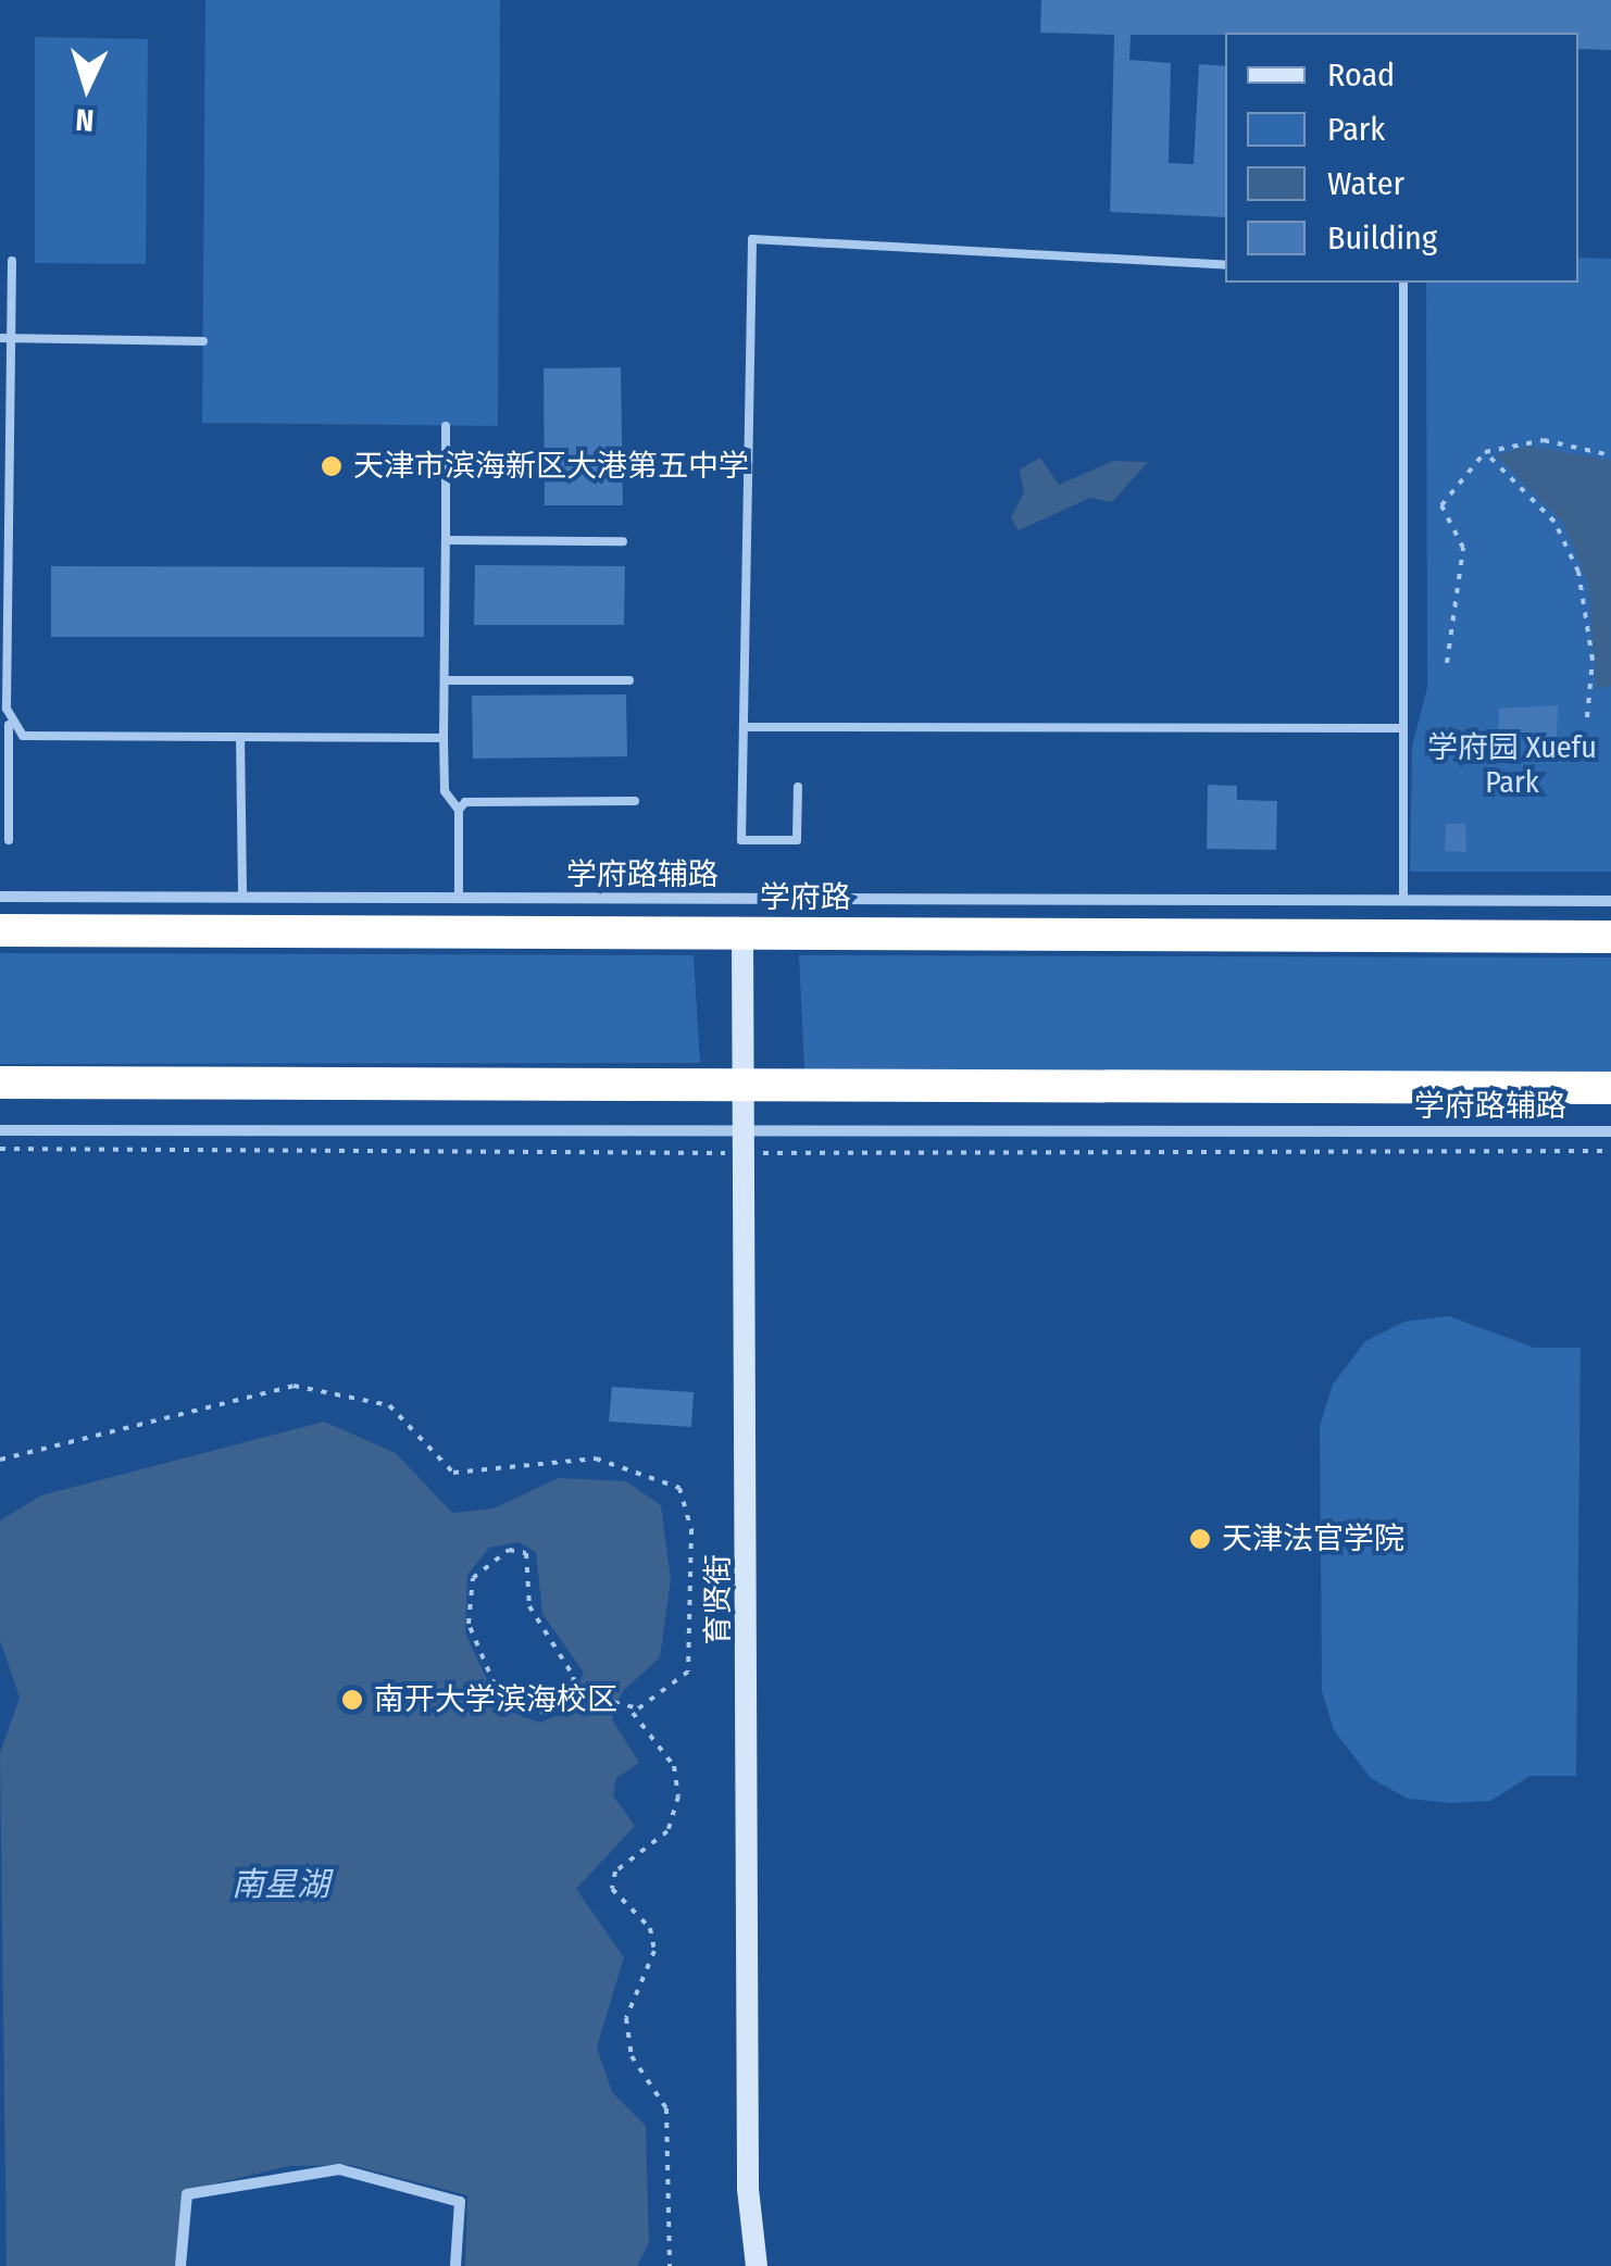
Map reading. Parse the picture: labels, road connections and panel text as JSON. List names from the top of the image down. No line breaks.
{"streets":{"highway":["学府路"],"street":["学府路辅路","育贤街"]},"crossings":[["学府路辅路","育贤街"],["学府路","育贤街"]],"water":["南星湖"],"parks":["学府园 Xuefu Park"],"places":["天津市滨海新区大港第五中学","天津法官学院","南开大学滨海校区"],"legend":["Road","Park","Water","Building"],"north":"bottom"}
